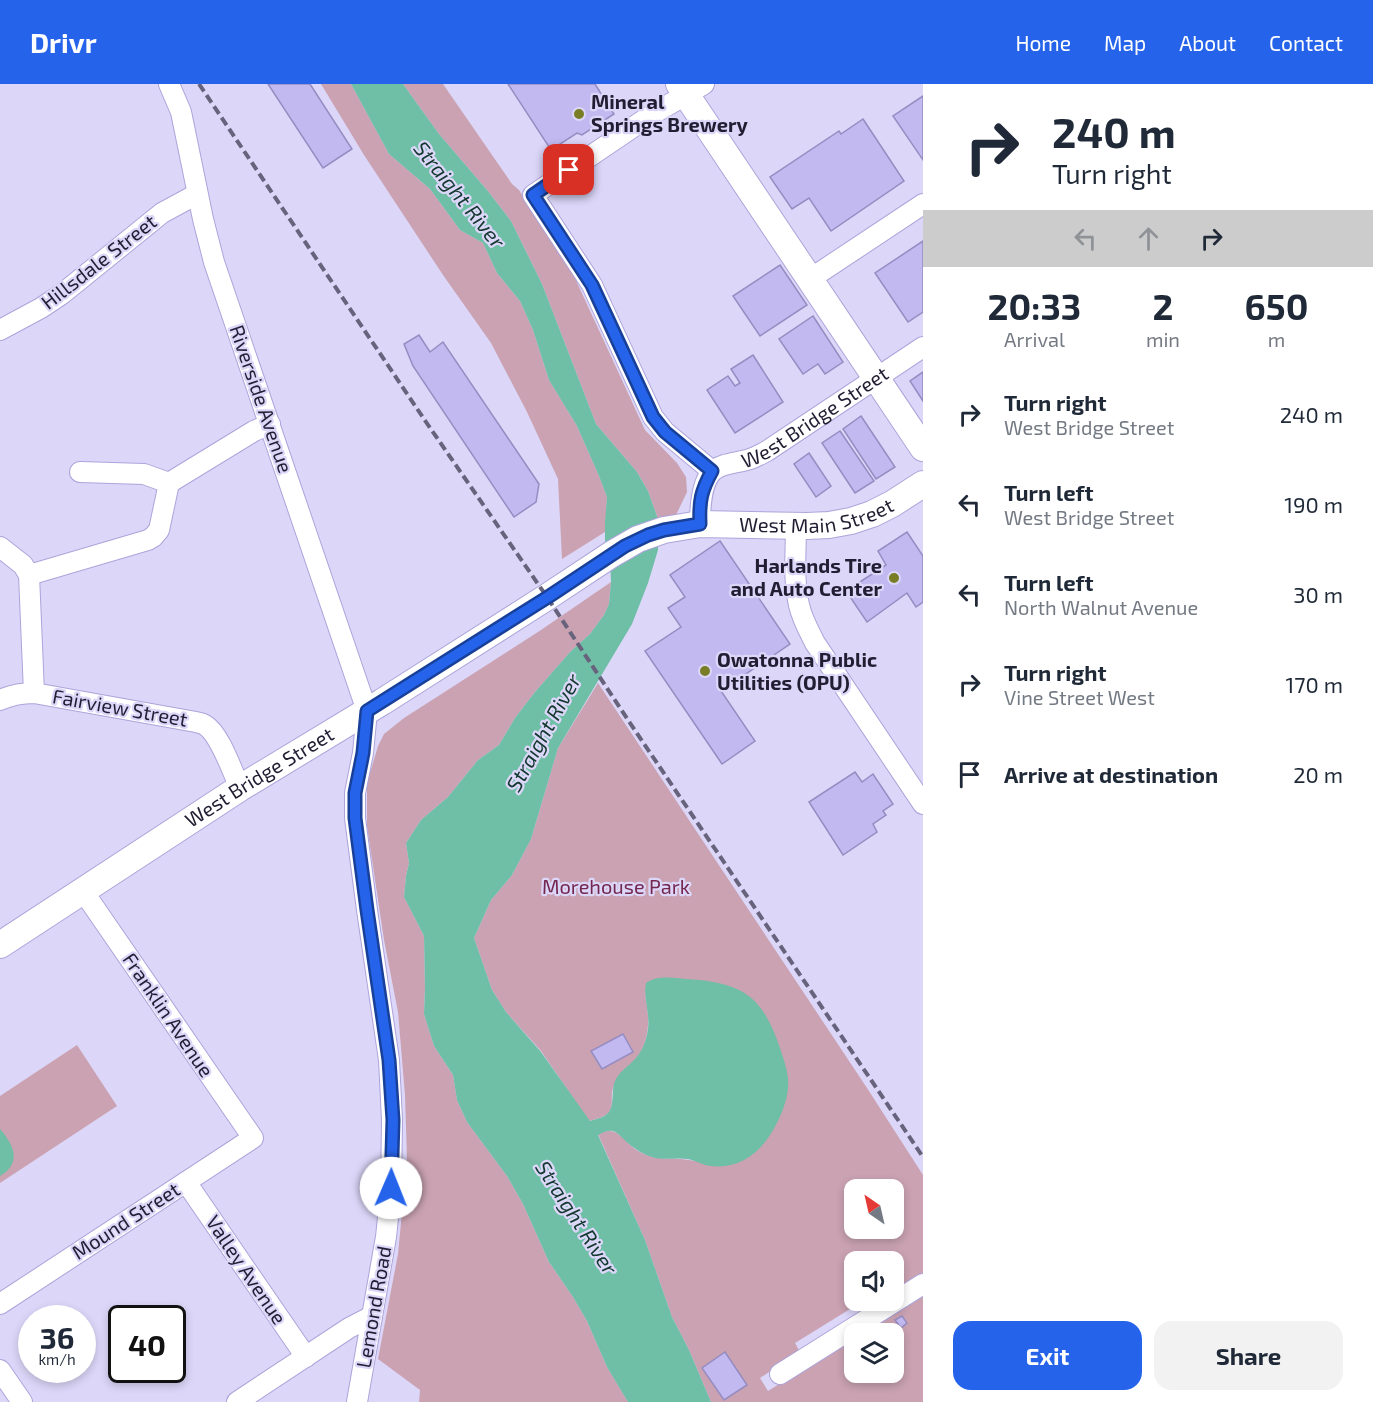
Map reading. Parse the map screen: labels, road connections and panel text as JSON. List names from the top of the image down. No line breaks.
{"streets":{"main road":["West Bridge Street","West Main Street"],"street":["Hillsdale Street","Riverside Avenue","Fairview Street","Franklin Avenue","Mound Street","Valley Avenue","Lemond Road"]},"crossings":[["Hillsdale Street","Riverside Avenue"],["Riverside Avenue","West Bridge Street"],["Riverside Avenue","Lemond Road"],["West Bridge Street","West Main Street"],["West Bridge Street","Fairview Street"],["West Bridge Street","Franklin Avenue"],["West Bridge Street","Lemond Road"],["Franklin Avenue","Mound Street"],["Mound Street","Valley Avenue"]],"water":["Straight River"],"parks":["Morehouse Park"],"places":["Mineral Springs Brewery","Harlands Tire and Auto Center","Owatonna Public Utilities (OPU)"],"north":"top left","page":{"header":"Drivr","nav":["Home","Map","About","Contact"],"turn":["240 m","Turn right"],"eta":["20:33","Arrival","2","min","650","m"],"list":[{"name":"Turn right","note":"West Bridge Street","value":"240 m"},{"name":"Turn left","note":"West Bridge Street","value":"190 m"},{"name":"Turn left","note":"North Walnut Avenue","value":"30 m"},{"name":"Turn right","note":"Vine Street West","value":"170 m"},{"name":"Arrive at destination","value":"20 m"}],"speed":"36 km/h","limit":"40","buttons":["Exit","Share"]}}
